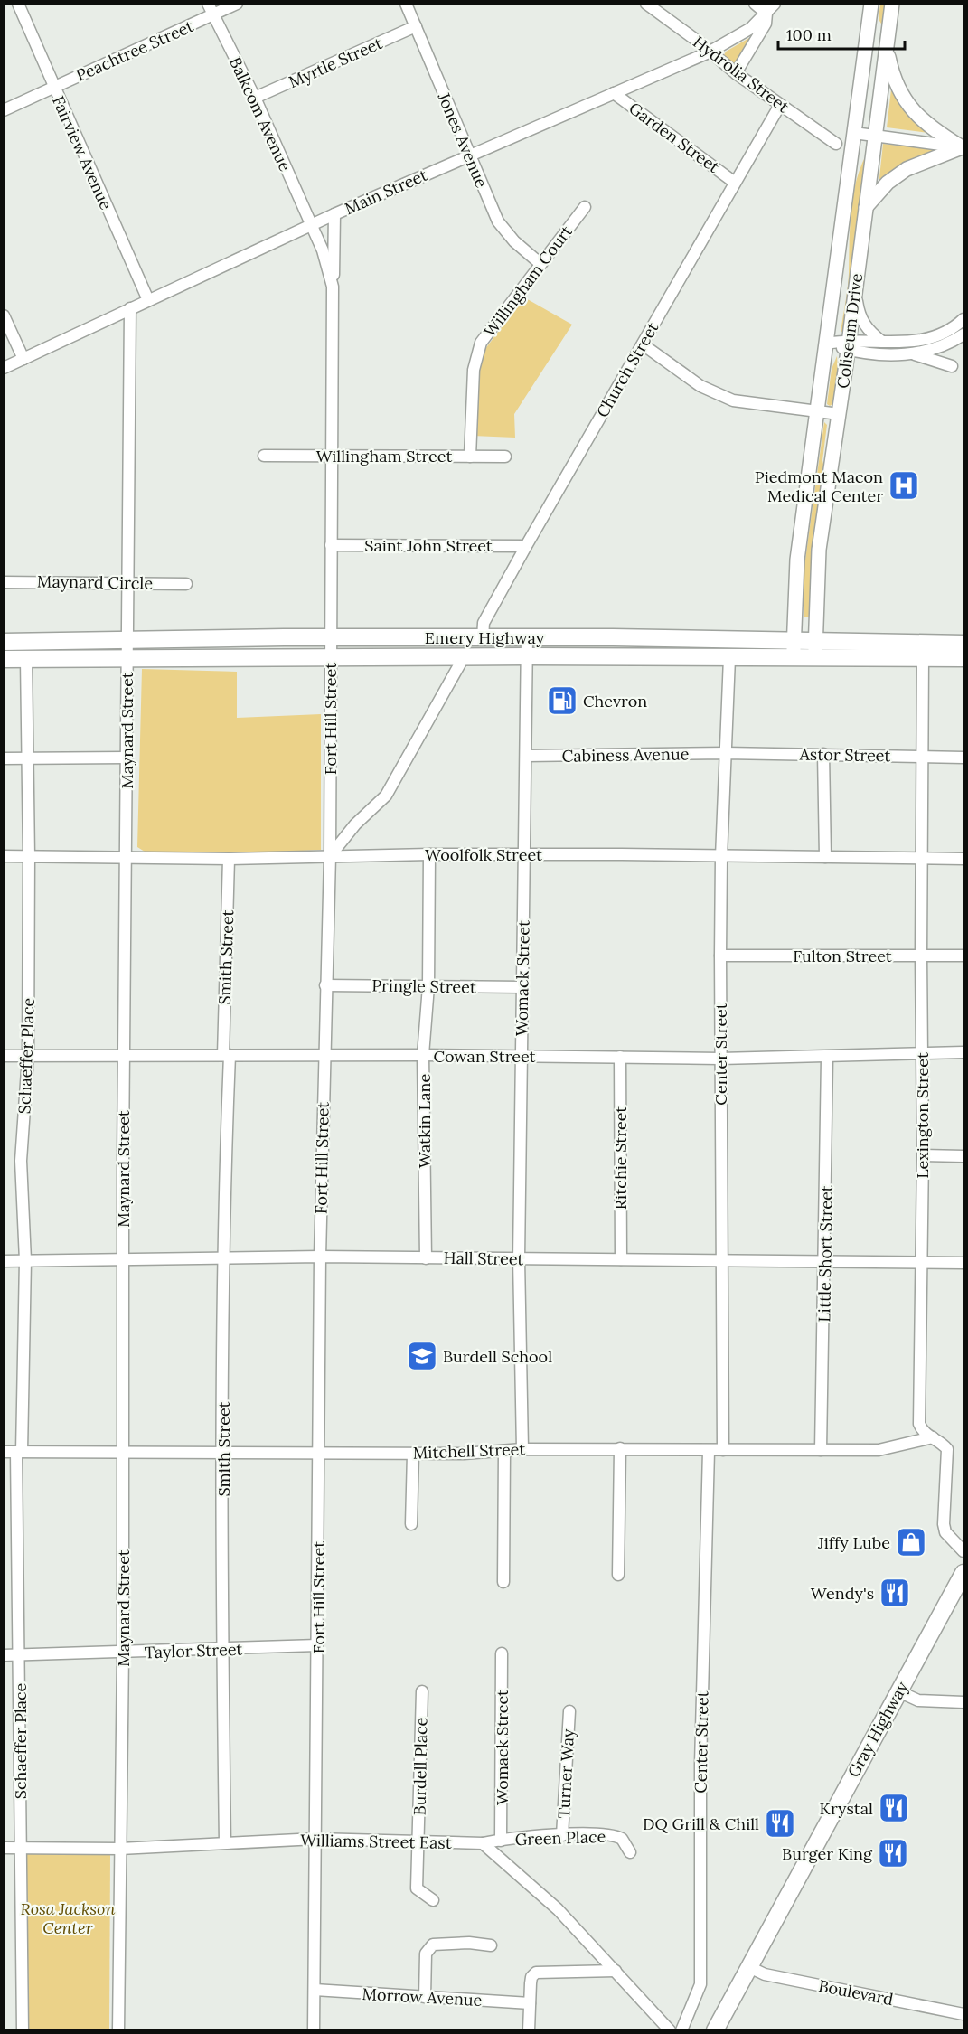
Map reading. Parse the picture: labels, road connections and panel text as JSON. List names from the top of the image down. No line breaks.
{"streets":{"highway":["Emery Highway","Gray Highway"],"main road":["Coliseum Drive"],"street":["Peachtree Street","Myrtle Street","Hydrolia Street","Balkcom Avenue","Garden Street","Jones Avenue","Fairview Avenue","Main Street","Willingham Court","Church Street","Willingham Street","Saint John Street","Maynard Circle","Fort Hill Street","Maynard Street","Cabiness Avenue","Astor Street","Woolfolk Street","Fulton Street","Smith Street","Womack Street","Pringle Street","Center Street","Schaeffer Place","Cowan Street","Lexington Street","Watkin Lane","Ritchie Street","Little Short Street","Hall Street","Mitchell Street","Taylor Street","Burdell Place","Turner Way","Green Place","Williams Street East","Boulevard","Morrow Avenue"]},"crossings":[["Peachtree Street","Balkcom Avenue"],["Peachtree Street","Fairview Avenue"],["Myrtle Street","Balkcom Avenue"],["Myrtle Street","Jones Avenue"],["Hydrolia Street","Main Street"],["Hydrolia Street","Church Street"],["Balkcom Avenue","Main Street"],["Balkcom Avenue","Fort Hill Street"],["Garden Street","Main Street"],["Garden Street","Church Street"],["Jones Avenue","Main Street"],["Jones Avenue","Willingham Court"],["Fairview Avenue","Main Street"],["Main Street","Fort Hill Street"],["Main Street","Maynard Street"],["Willingham Court","Willingham Street"],["Coliseum Drive","Emery Highway"],["Church Street","Saint John Street"],["Church Street","Emery Highway"],["Willingham Street","Fort Hill Street"],["Saint John Street","Fort Hill Street"],["Maynard Circle","Maynard Street"],["Emery Highway","Fort Hill Street"],["Emery Highway","Maynard Street"],["Emery Highway","Womack Street"],["Emery Highway","Center Street"],["Emery Highway","Schaeffer Place"],["Emery Highway","Lexington Street"],["Fort Hill Street","Woolfolk Street"],["Fort Hill Street","Pringle Street"],["Fort Hill Street","Cowan Street"],["Fort Hill Street","Hall Street"],["Fort Hill Street","Mitchell Street"],["Fort Hill Street","Taylor Street"],["Fort Hill Street","Williams Street East"],["Fort Hill Street","Morrow Avenue"],["Maynard Street","Woolfolk Street"],["Maynard Street","Cowan Street"],["Maynard Street","Hall Street"],["Maynard Street","Mitchell Street"],["Maynard Street","Taylor Street"],["Maynard Street","Williams Street East"],["Cabiness Avenue","Astor Street"],["Cabiness Avenue","Womack Street"],["Cabiness Avenue","Center Street"],["Astor Street","Center Street"],["Astor Street","Lexington Street"],["Woolfolk Street","Smith Street"],["Woolfolk Street","Womack Street"],["Woolfolk Street","Center Street"],["Woolfolk Street","Schaeffer Place"],["Woolfolk Street","Lexington Street"],["Woolfolk Street","Watkin Lane"],["Fulton Street","Center Street"],["Fulton Street","Lexington Street"],["Smith Street","Cowan Street"],["Smith Street","Hall Street"],["Smith Street","Mitchell Street"],["Smith Street","Taylor Street"],["Smith Street","Williams Street East"],["Womack Street","Pringle Street"],["Womack Street","Cowan Street"],["Womack Street","Hall Street"],["Womack Street","Mitchell Street"],["Womack Street","Green Place"],["Pringle Street","Watkin Lane"],["Center Street","Cowan Street"],["Center Street","Hall Street"],["Center Street","Mitchell Street"],["Schaeffer Place","Cowan Street"],["Schaeffer Place","Hall Street"],["Schaeffer Place","Mitchell Street"],["Schaeffer Place","Taylor Street"],["Schaeffer Place","Williams Street East"],["Cowan Street","Lexington Street"],["Cowan Street","Watkin Lane"],["Cowan Street","Ritchie Street"],["Cowan Street","Little Short Street"],["Lexington Street","Hall Street"],["Lexington Street","Mitchell Street"],["Watkin Lane","Hall Street"],["Ritchie Street","Hall Street"],["Little Short Street","Hall Street"],["Little Short Street","Mitchell Street"],["Gray Highway","Boulevard"],["Burdell Place","Williams Street East"],["Turner Way","Green Place"],["Green Place","Williams Street East"]],"parks":["Rosa Jackson Center"],"places":{"hospital":["Piedmont Macon Medical Center"],"fuel station":["Chevron"],"school or university":["Burdell School"],"shop":["Jiffy Lube"],"restaurant":["Wendy's","Krystal","DQ Grill & Chill","Burger King"]},"scale_bar":"100 m"}
